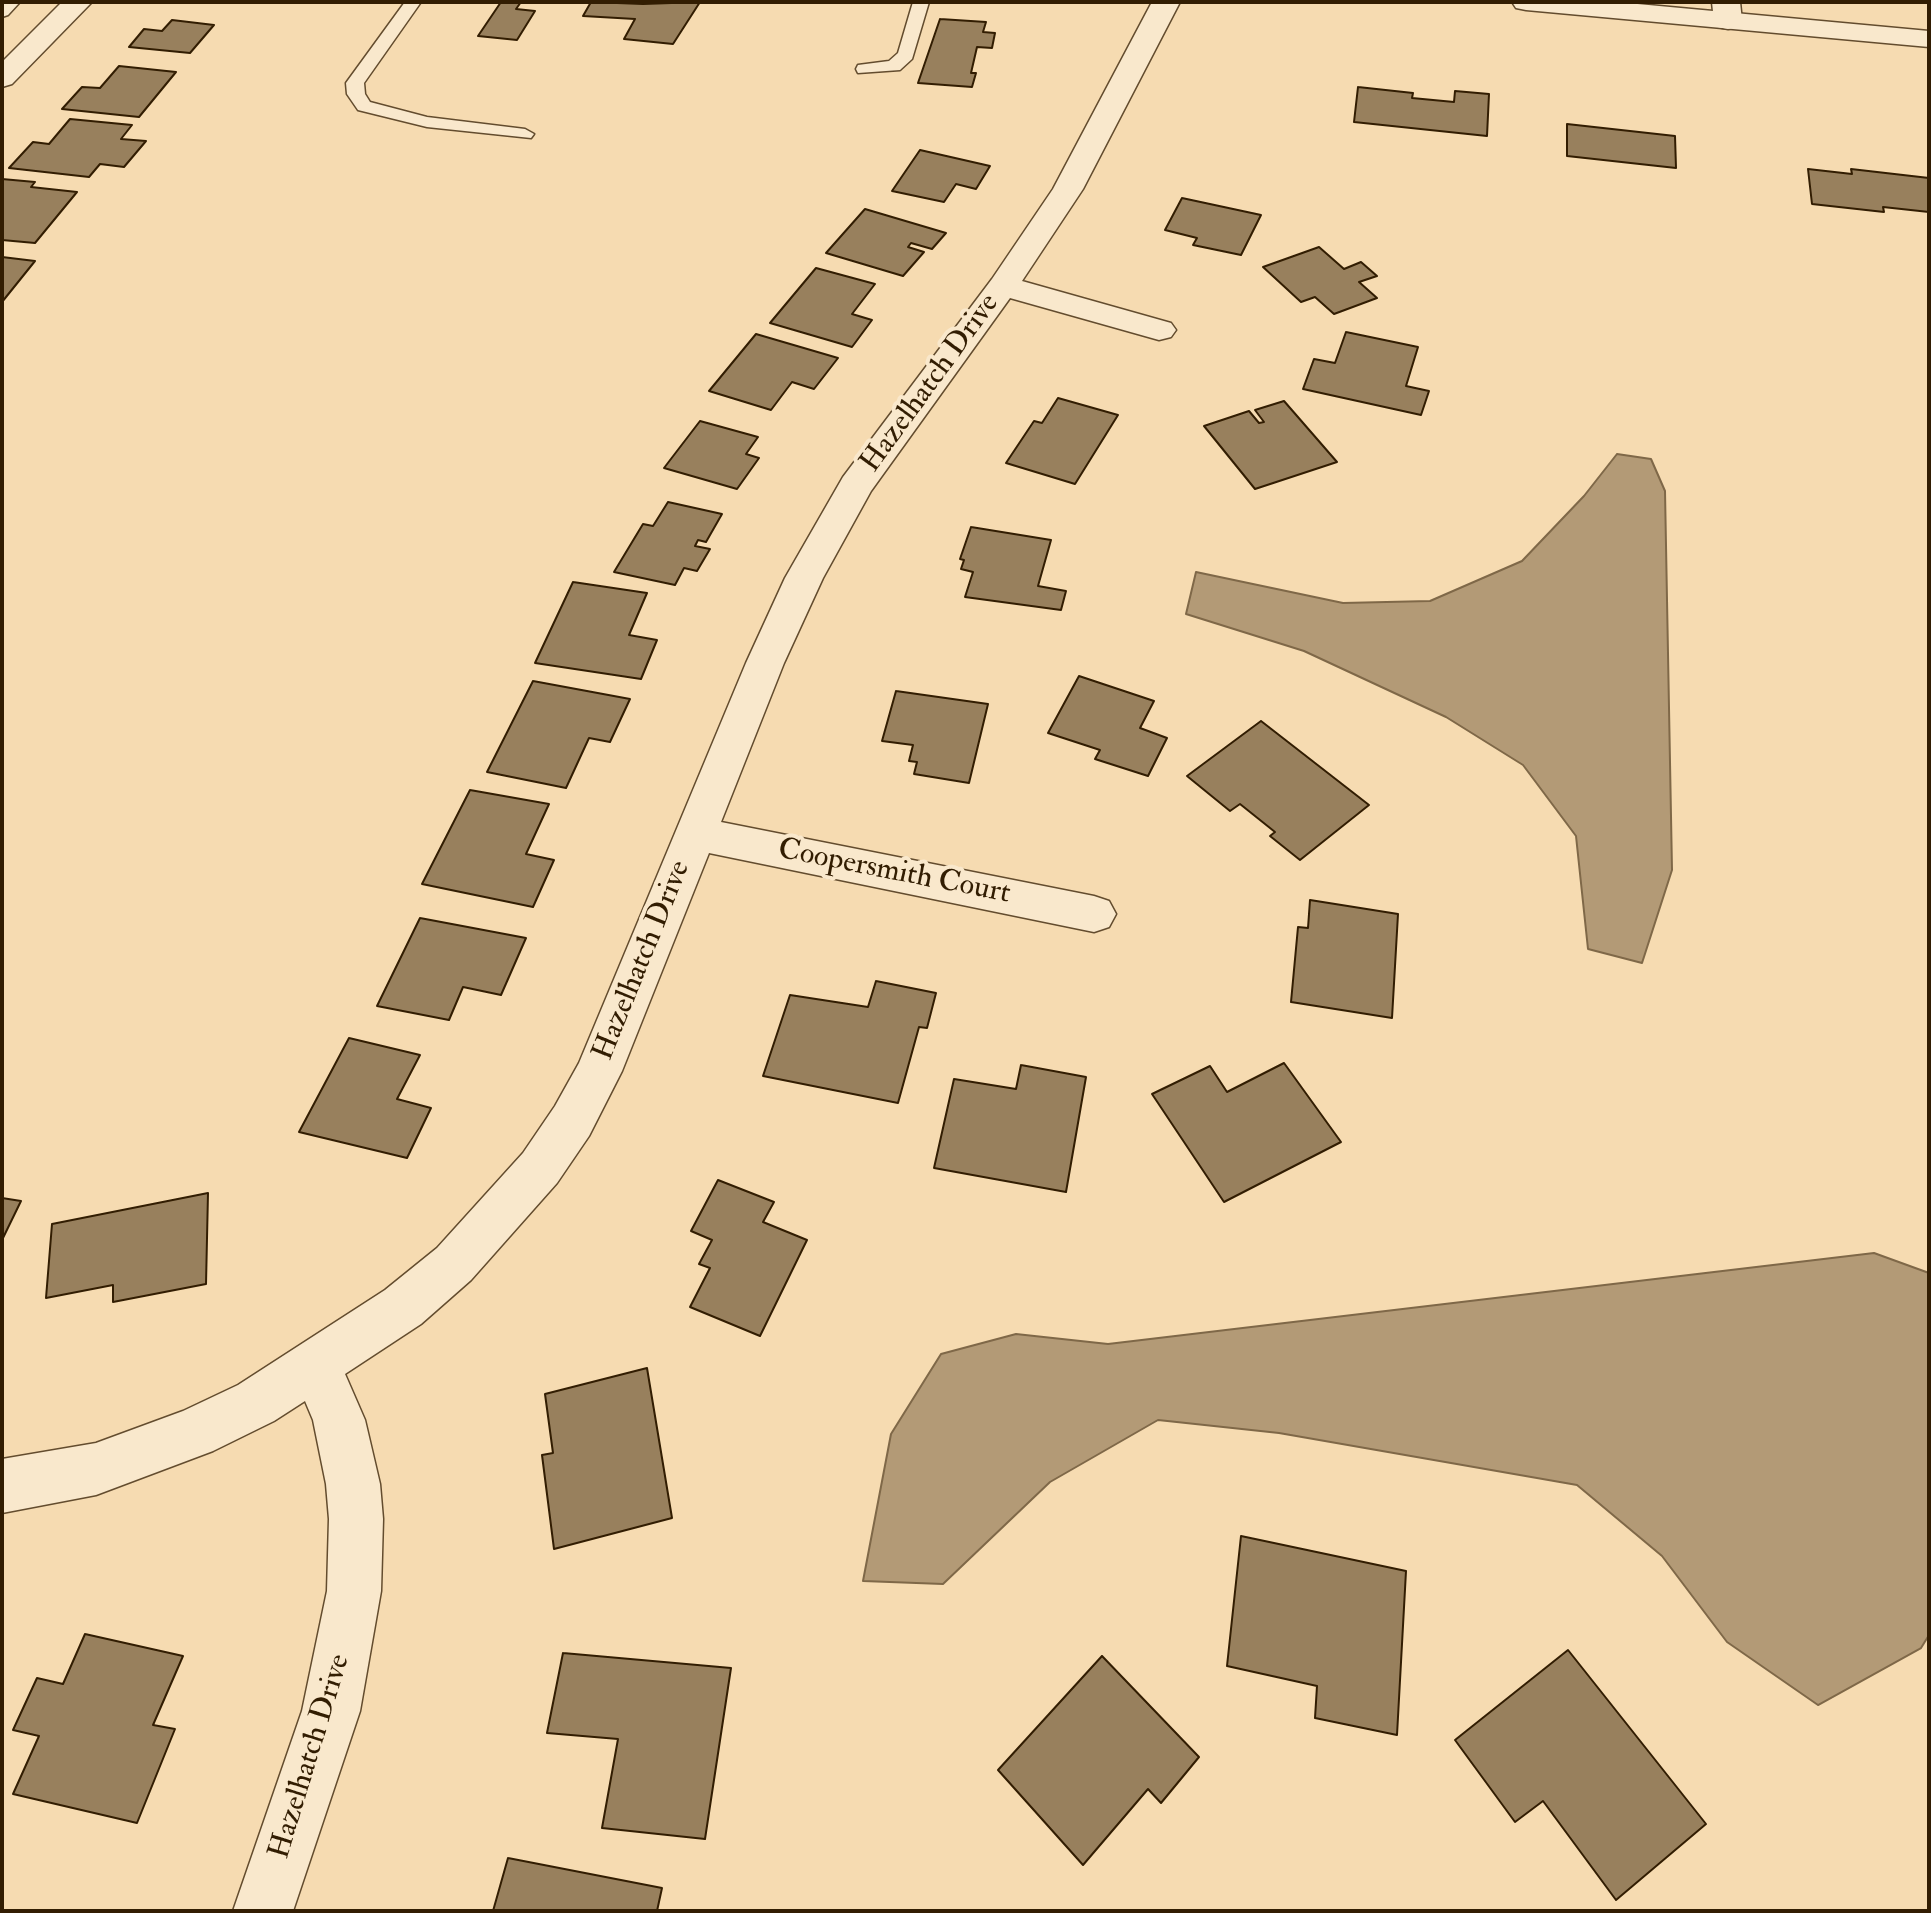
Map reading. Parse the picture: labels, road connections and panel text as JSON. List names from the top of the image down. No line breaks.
{"streets":{"street":["Hazelhatch Drive","Coopersmith Court"]},"crossings":[["Hazelhatch Drive","Coopersmith Court"]]}
